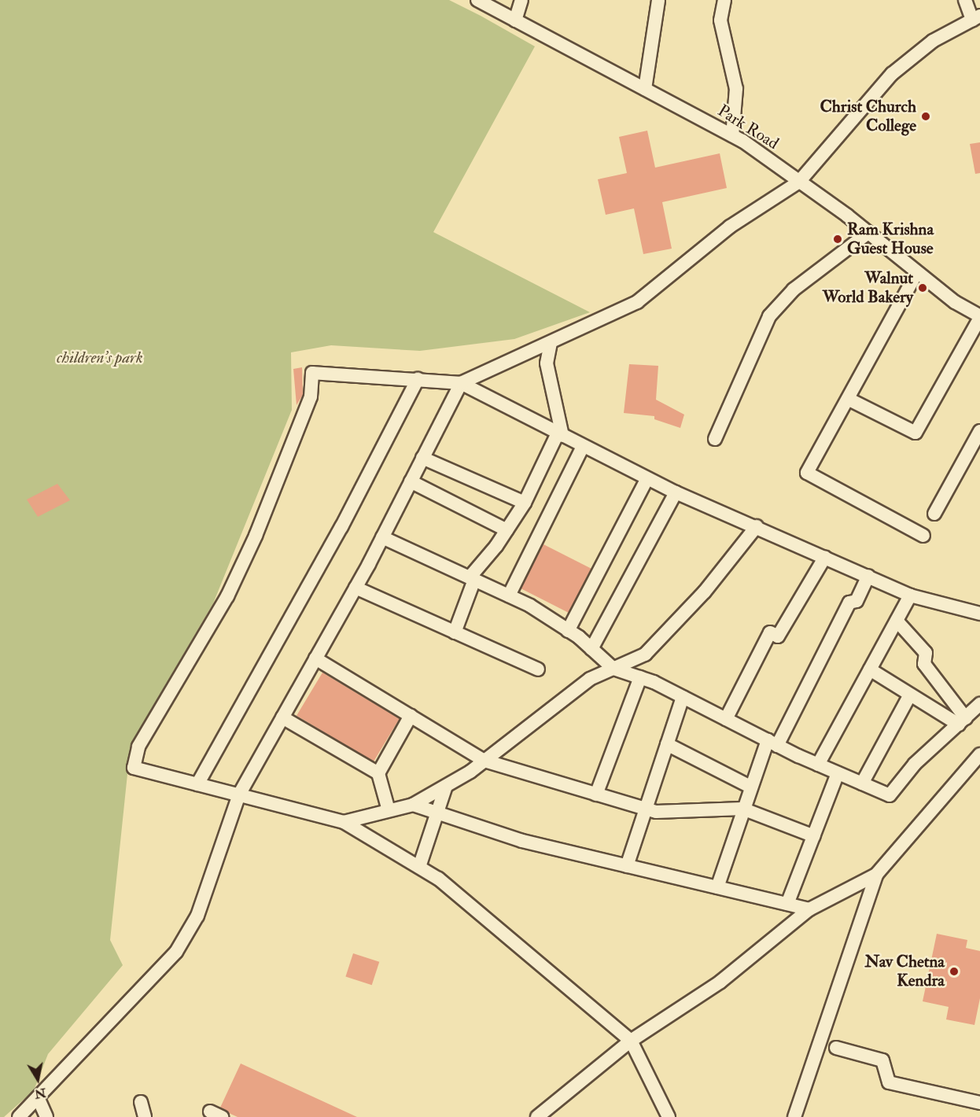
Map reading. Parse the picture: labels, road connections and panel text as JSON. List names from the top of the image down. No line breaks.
{"streets":{"street":["Park Road"]},"parks":["children's park"],"places":["Christ Church College","Ram Krishna Guest House","Walnut World Bakery","Nav Chetna Kendra"],"north":"bottom"}
